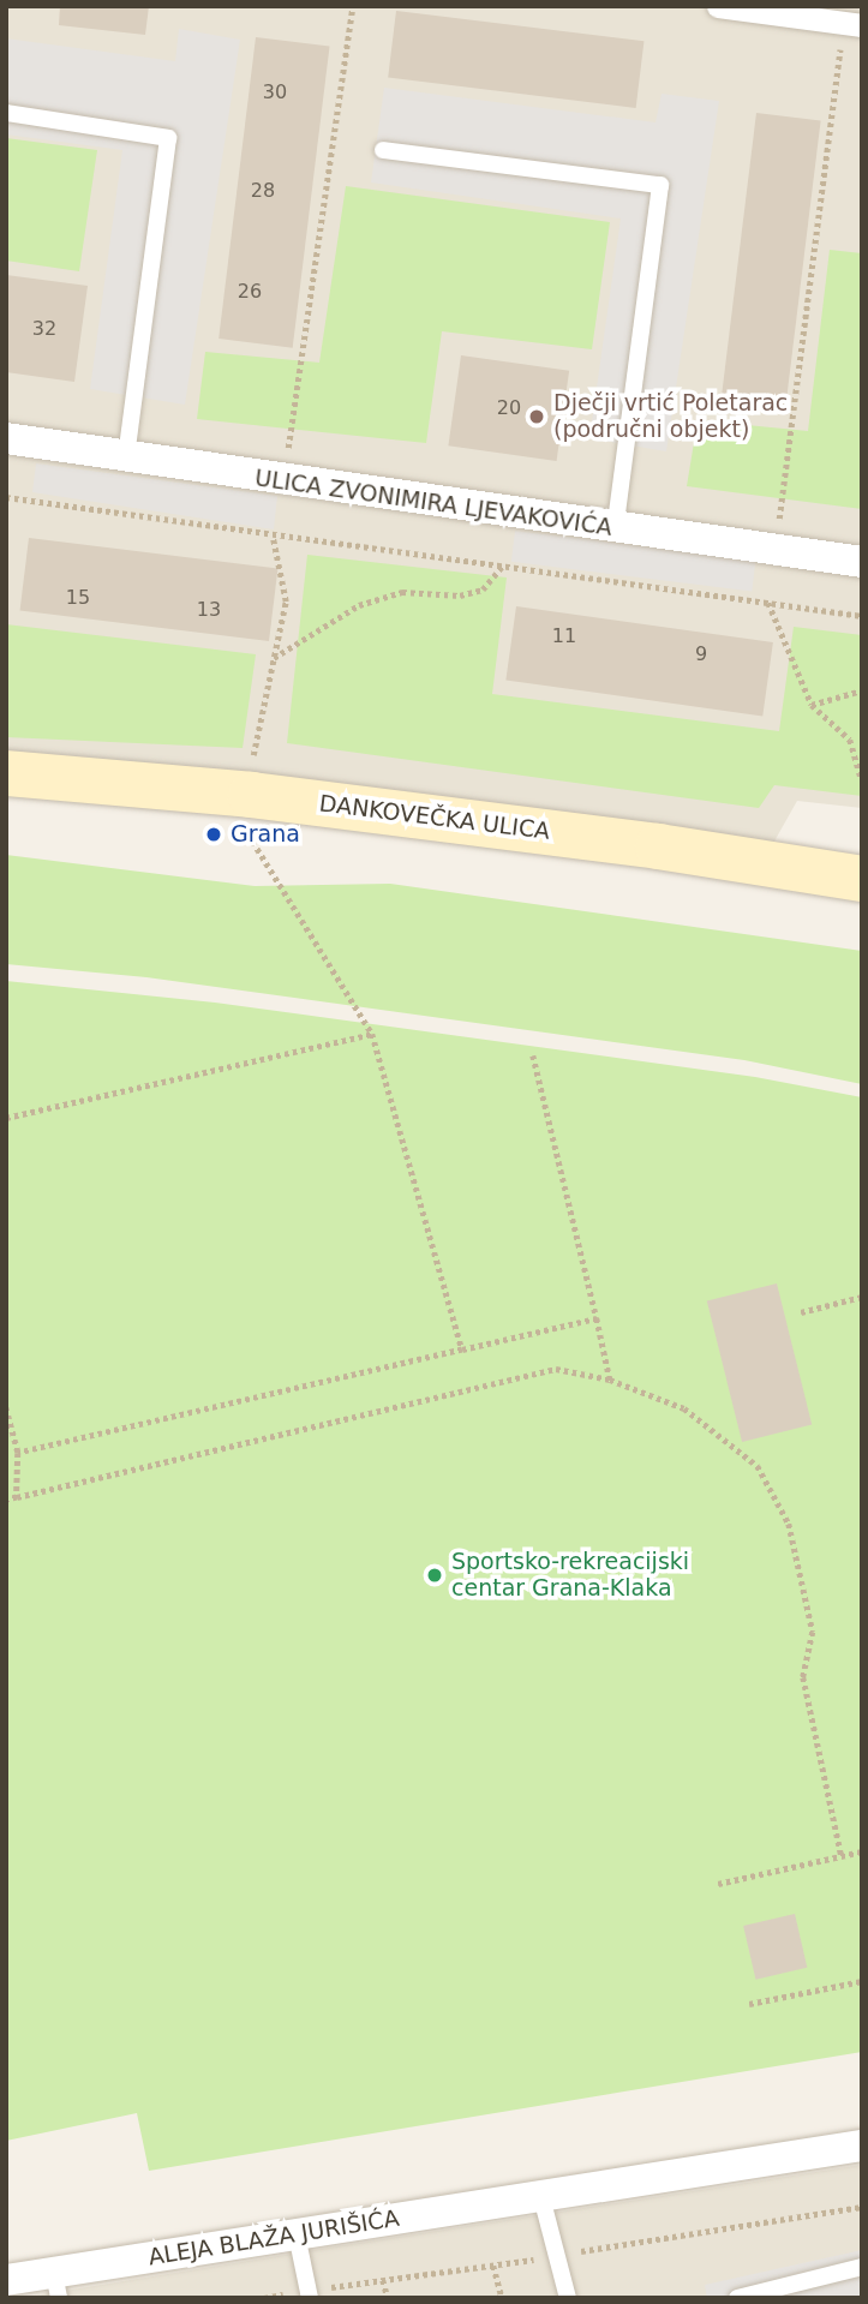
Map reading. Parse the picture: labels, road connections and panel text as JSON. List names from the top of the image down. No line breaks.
{"streets":{"main road":["DANKOVEČKA ULICA"],"street":["ULICA ZVONIMIRA LJEVAKOVIĆA","ALEJA BLAŽA JURIŠIĆA"]},"places":["Dječji vrtić Poletarac (područni objekt)","Grana","Sportsko-rekreacijski centar Grana-Klaka"],"house_numbers":["30","28","26","32","20","15","13","11","9"]}
